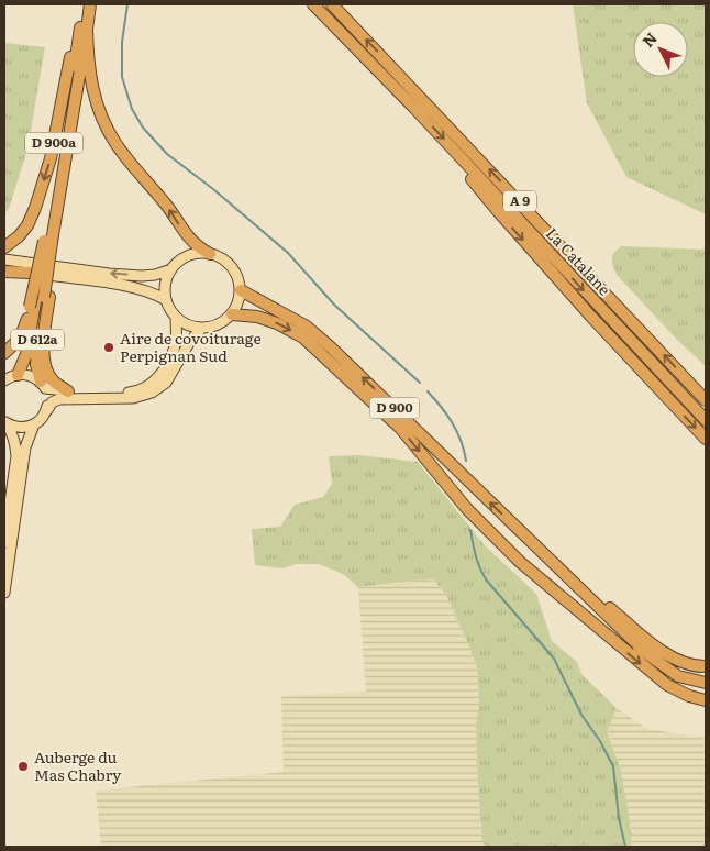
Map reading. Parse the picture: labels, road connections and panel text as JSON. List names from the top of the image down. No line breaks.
{"streets":{"highway":["D 900a","A 9","La Catalane","D 612a","D 900"]},"crossings":[["D 900a","D 612a"]],"places":["Aire de covoiturage Perpignan Sud","Auberge du Mas Chabry"],"north":"top left"}
